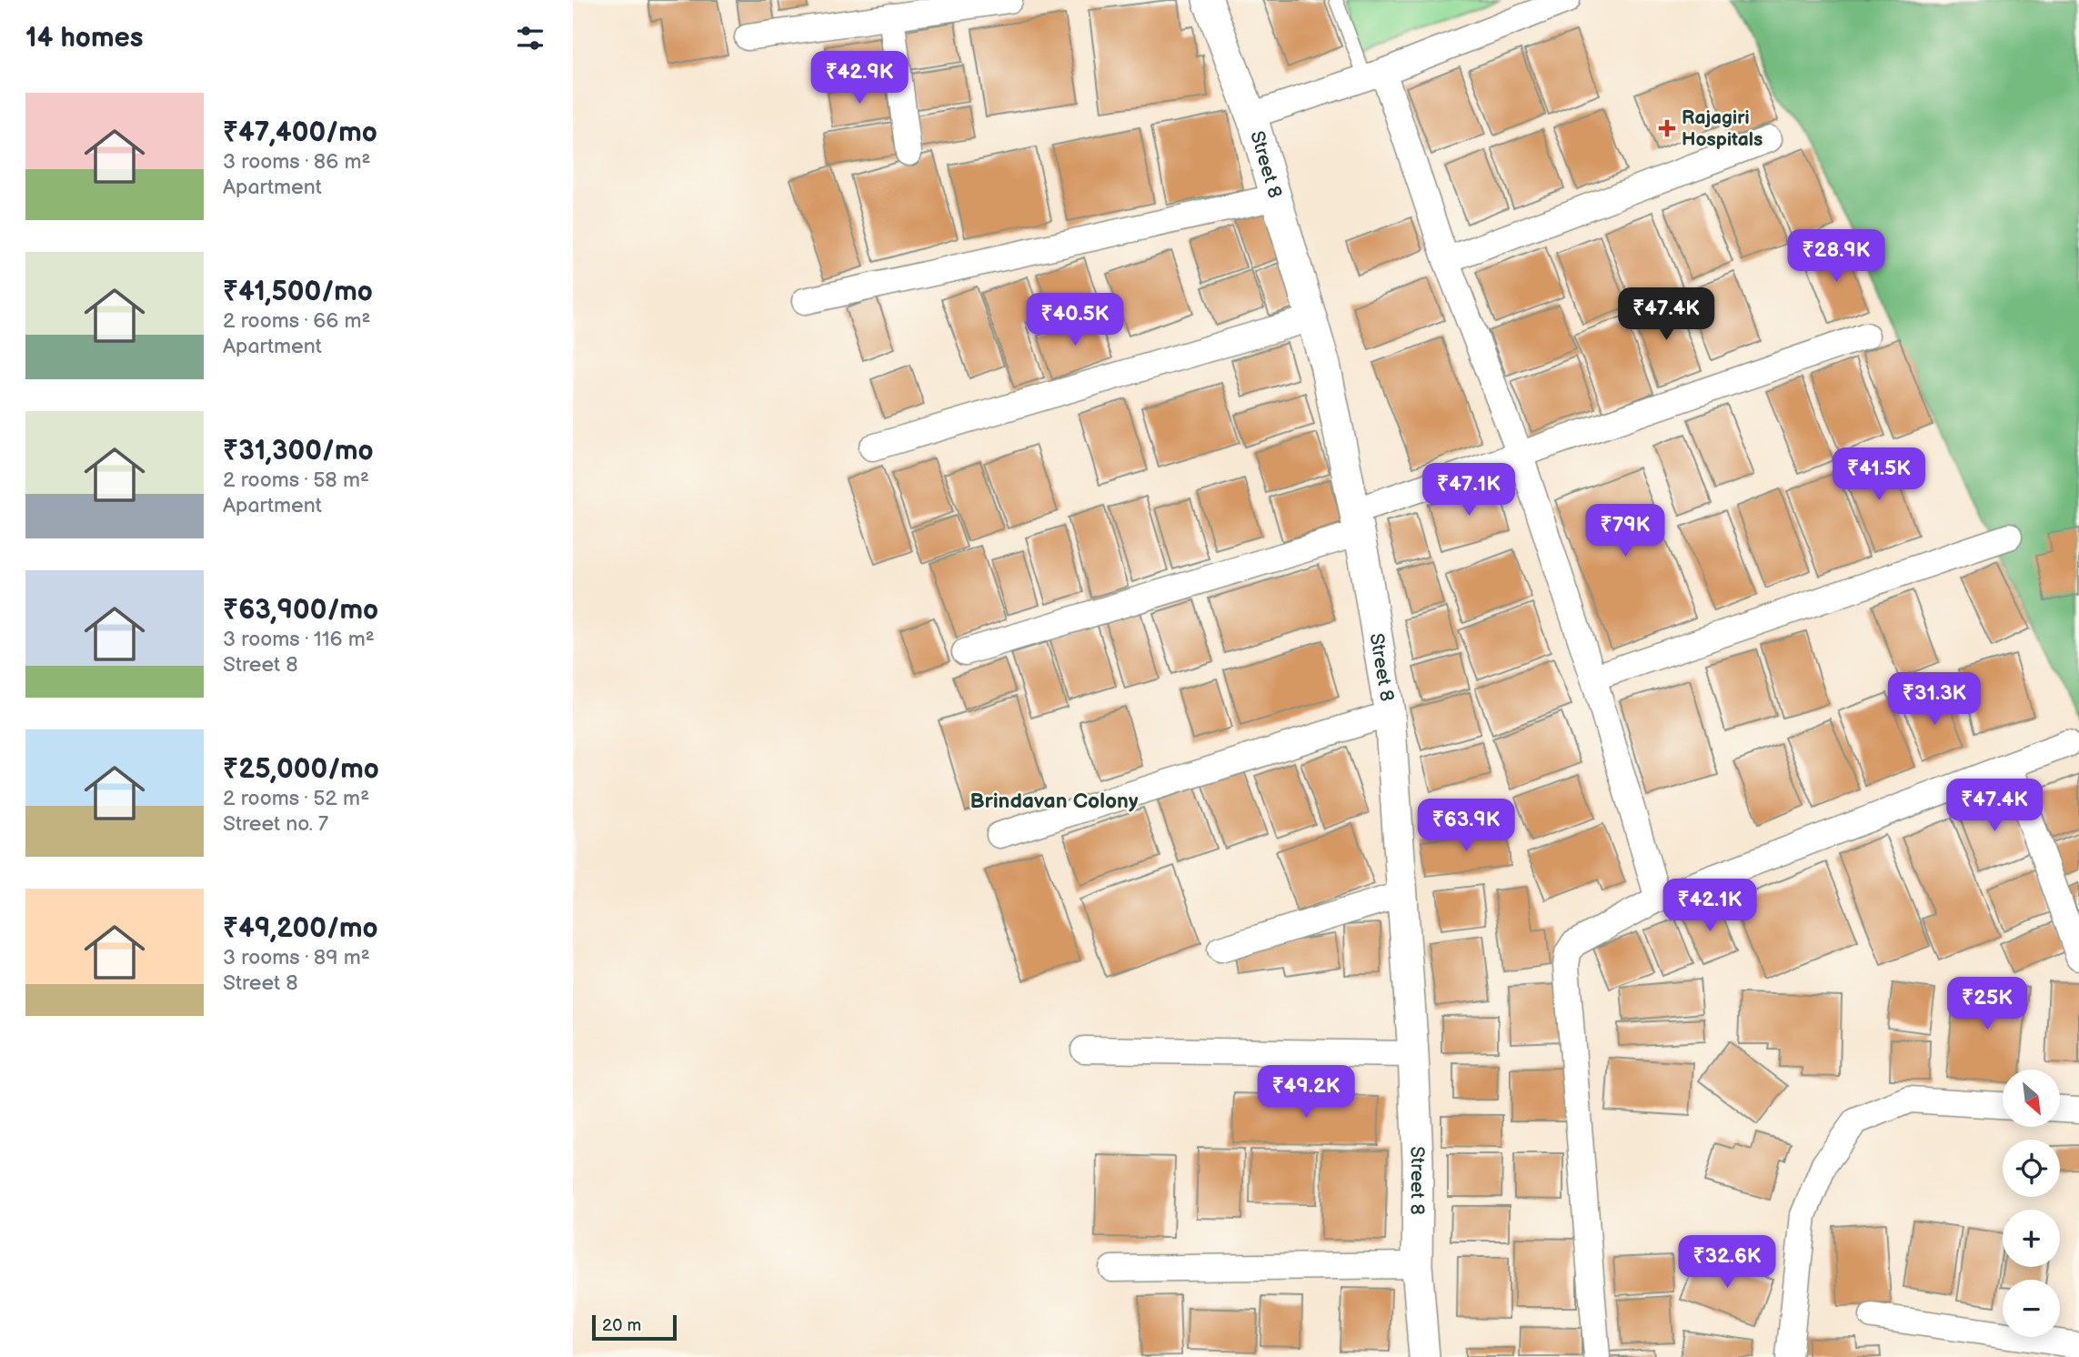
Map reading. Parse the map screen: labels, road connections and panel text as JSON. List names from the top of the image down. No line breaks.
{"streets":{"street":["Street 8"]},"districts":["Brindavan Colony"],"places":{"health":["Rajagiri Hospitals"]},"scale_bar":"20 m","north":"bottom right","page":{"heading":"14 homes","price":["₹42.9K","₹28.9K","₹47.4K","₹40.5K","₹41.5K","₹47.1K","₹79K","₹31.3K","₹47.4K","₹63.9K","₹42.1K","₹25K","₹49.2K","₹32.6K"],"list":[{"name":"₹47,400/mo","note":"3 rooms · 86 m² · Apartment"},{"name":"₹41,500/mo","note":"2 rooms · 66 m² · Apartment"},{"name":"₹31,300/mo","note":"2 rooms · 58 m² · Apartment"},{"name":"₹63,900/mo","note":"3 rooms · 116 m² · Street 8"},{"name":"₹25,000/mo","note":"2 rooms · 52 m² · Street no. 7"},{"name":"₹49,200/mo","note":"3 rooms · 89 m² · Street 8"}],"map_buttons":["+","−"],"scale":"20 m"}}
